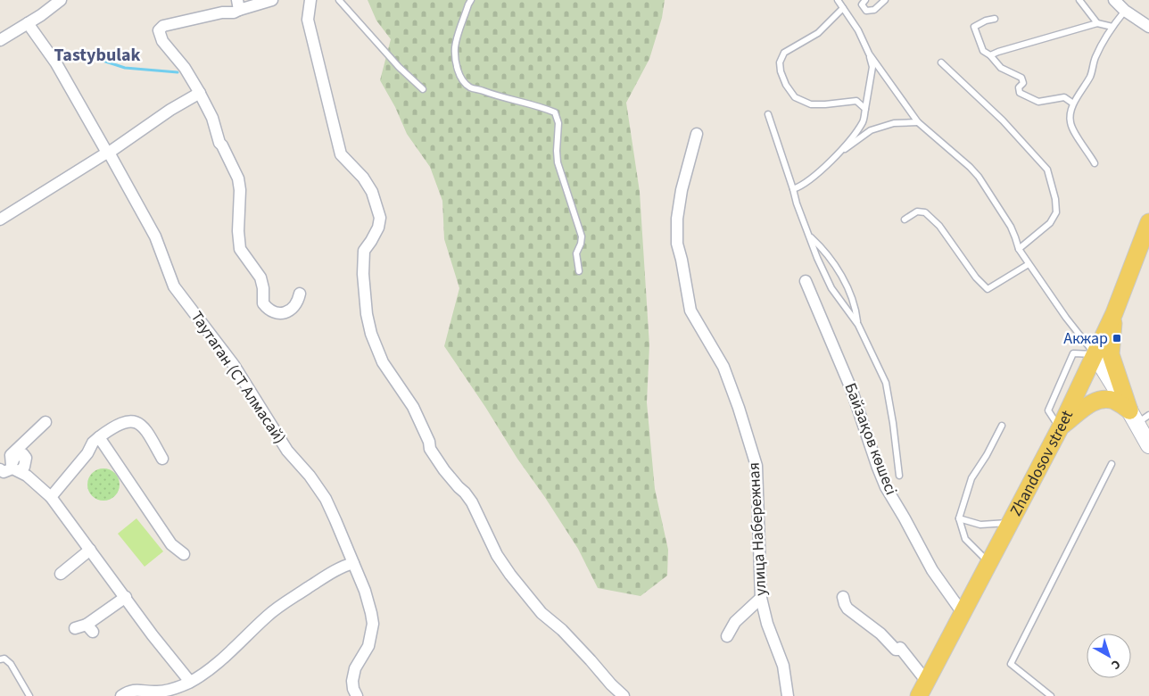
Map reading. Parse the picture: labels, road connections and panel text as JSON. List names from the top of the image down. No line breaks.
{"streets":{"main road":["Zhandosov street"],"street":["Таутаган (СТ Алмасай)","Байзақов көшесі","улица Набережная"]},"crossings":[["Байзақов көшесі","Zhandosov street"]],"districts":["Tastybulak"],"places":{"transit":["Акжар"]},"north":"bottom right"}
